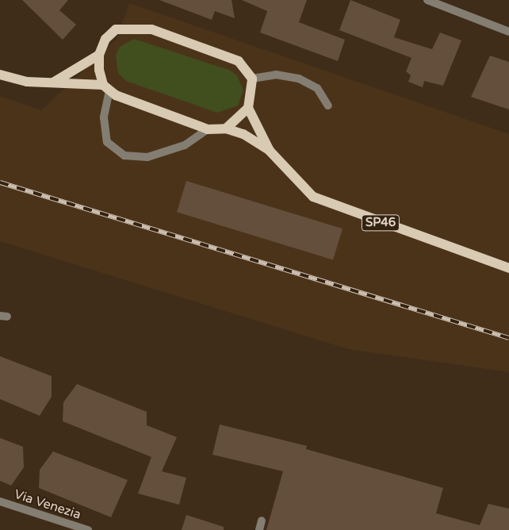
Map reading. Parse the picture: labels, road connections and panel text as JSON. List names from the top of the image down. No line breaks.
{"streets":{"main road":["SP46"],"street":["Via Venezia"]}}
